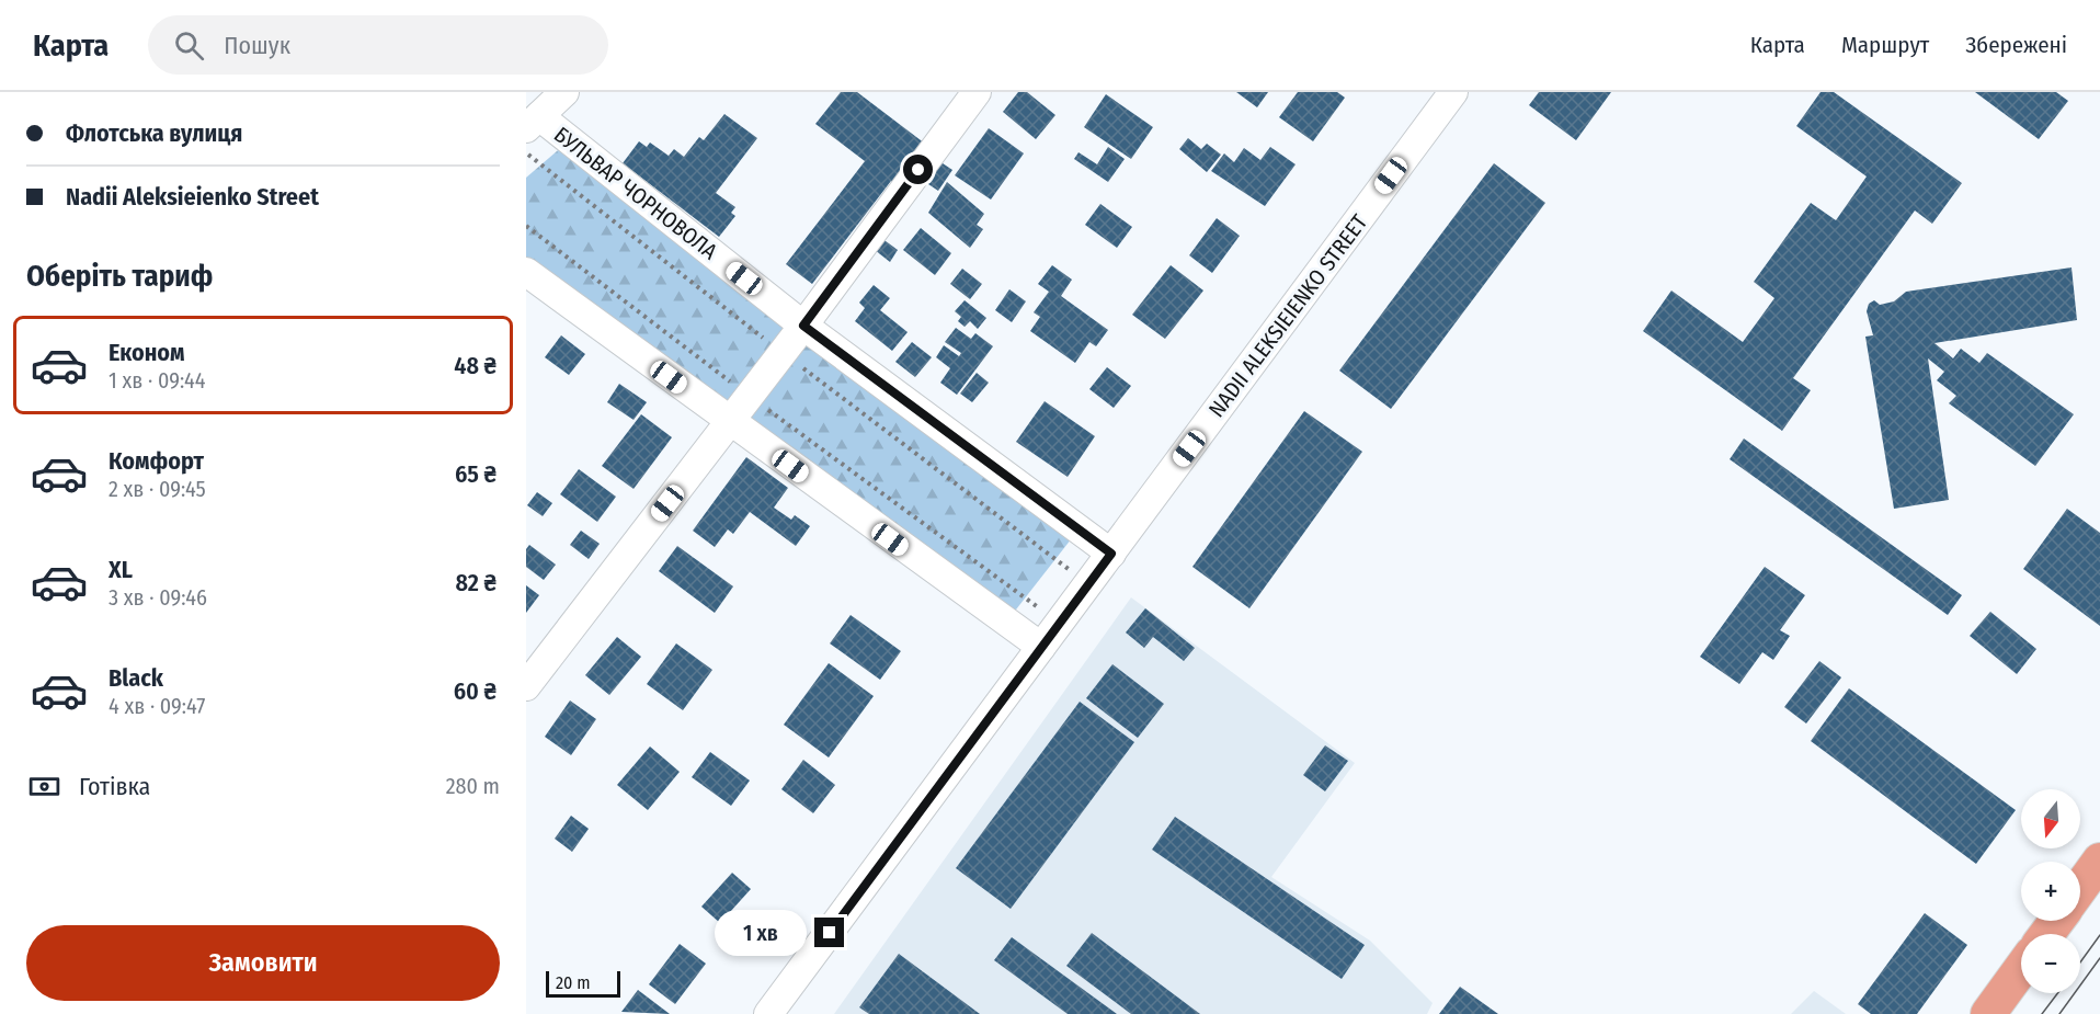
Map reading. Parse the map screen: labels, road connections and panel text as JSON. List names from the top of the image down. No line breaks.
{"streets":{"street":["БУЛЬВАР ЧОРНОВОЛА","NADII ALEKSIEIENKO STREET"]},"crossings":[["БУЛЬВАР ЧОРНОВОЛА","NADII ALEKSIEIENKO STREET"]],"scale_bar":"20 m","north":"bottom","page":{"header":"Карта","search":"Пошук","nav":["Карта","Маршрут","Збережені"],"banner":["Флотська вулиця","Nadii Aleksieienko Street"],"heading":"Оберіть тариф","list":[{"name":"Економ","note":"1 хв · 09:44","value":"48 ₴"},{"name":"Комфорт","note":"2 хв · 09:45","value":"65 ₴"},{"name":"XL","note":"3 хв · 09:46","value":"82 ₴"},{"name":"Black","note":"4 хв · 09:47","value":"60 ₴"}],"pay":["Готівка","280 m"],"map_buttons":["+","−"],"bubble":"1 хв","buttons":"Замовити","scale":"20 m"}}
